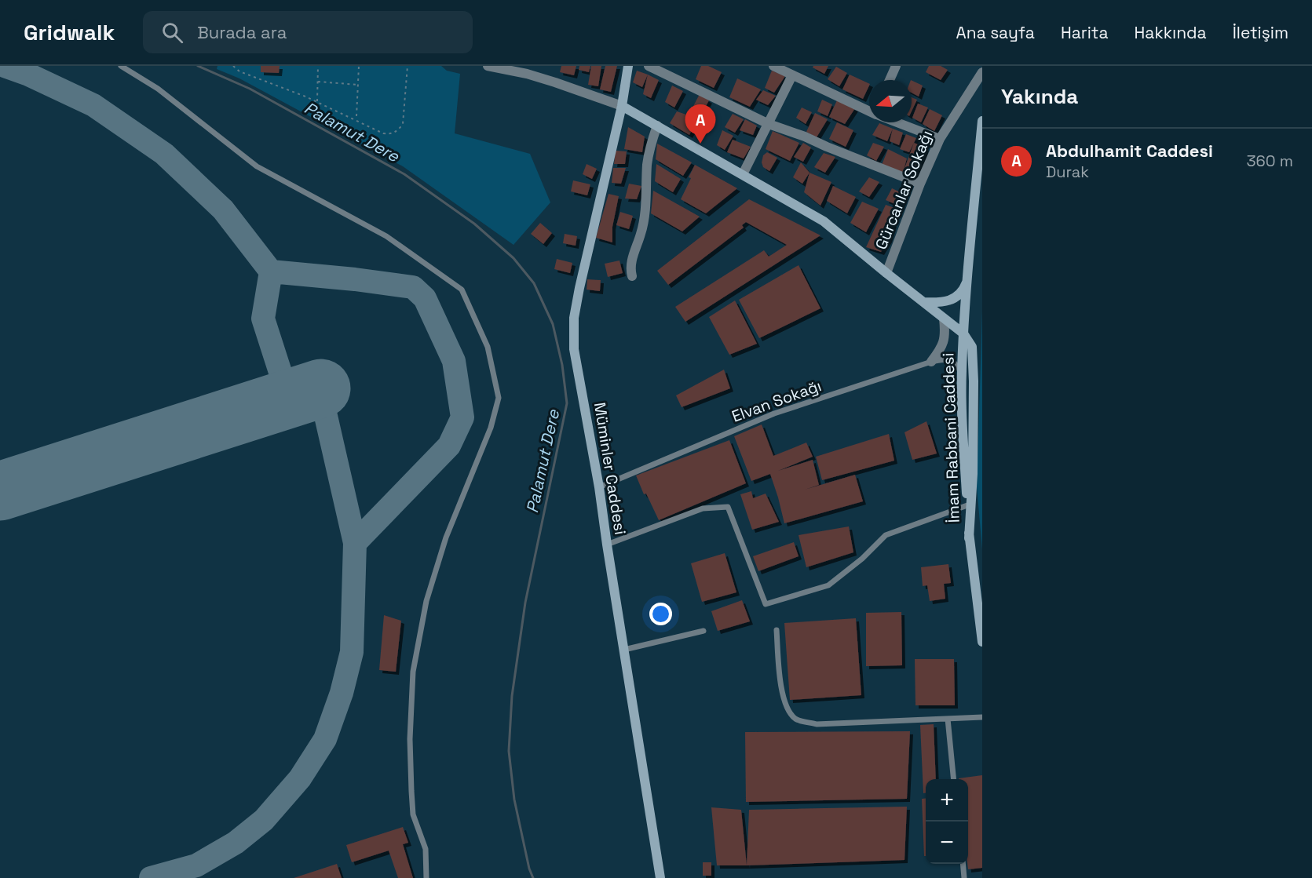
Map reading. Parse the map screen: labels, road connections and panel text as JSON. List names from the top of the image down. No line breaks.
{"streets":{"main road":["İmam Rabbani Caddesi","Müminler Caddesi"],"street":["Gürcanlar Sokağı"],"lane":["Elvan Sokağı"]},"crossings":[["Elvan Sokağı","İmam Rabbani Caddesi"],["Elvan Sokağı","Müminler Caddesi"]],"water":["Palamut Dere"],"north":"left","page":{"header":"Gridwalk","search":"Burada ara","nav":["Ana sayfa","Harita","Hakkında","İletişim"],"heading":"Yakında","pins":"A","list":[{"mark":"A","name":"Abdulhamit Caddesi","note":"Durak","value":"360 m"}],"map_buttons":["+","−"]}}
